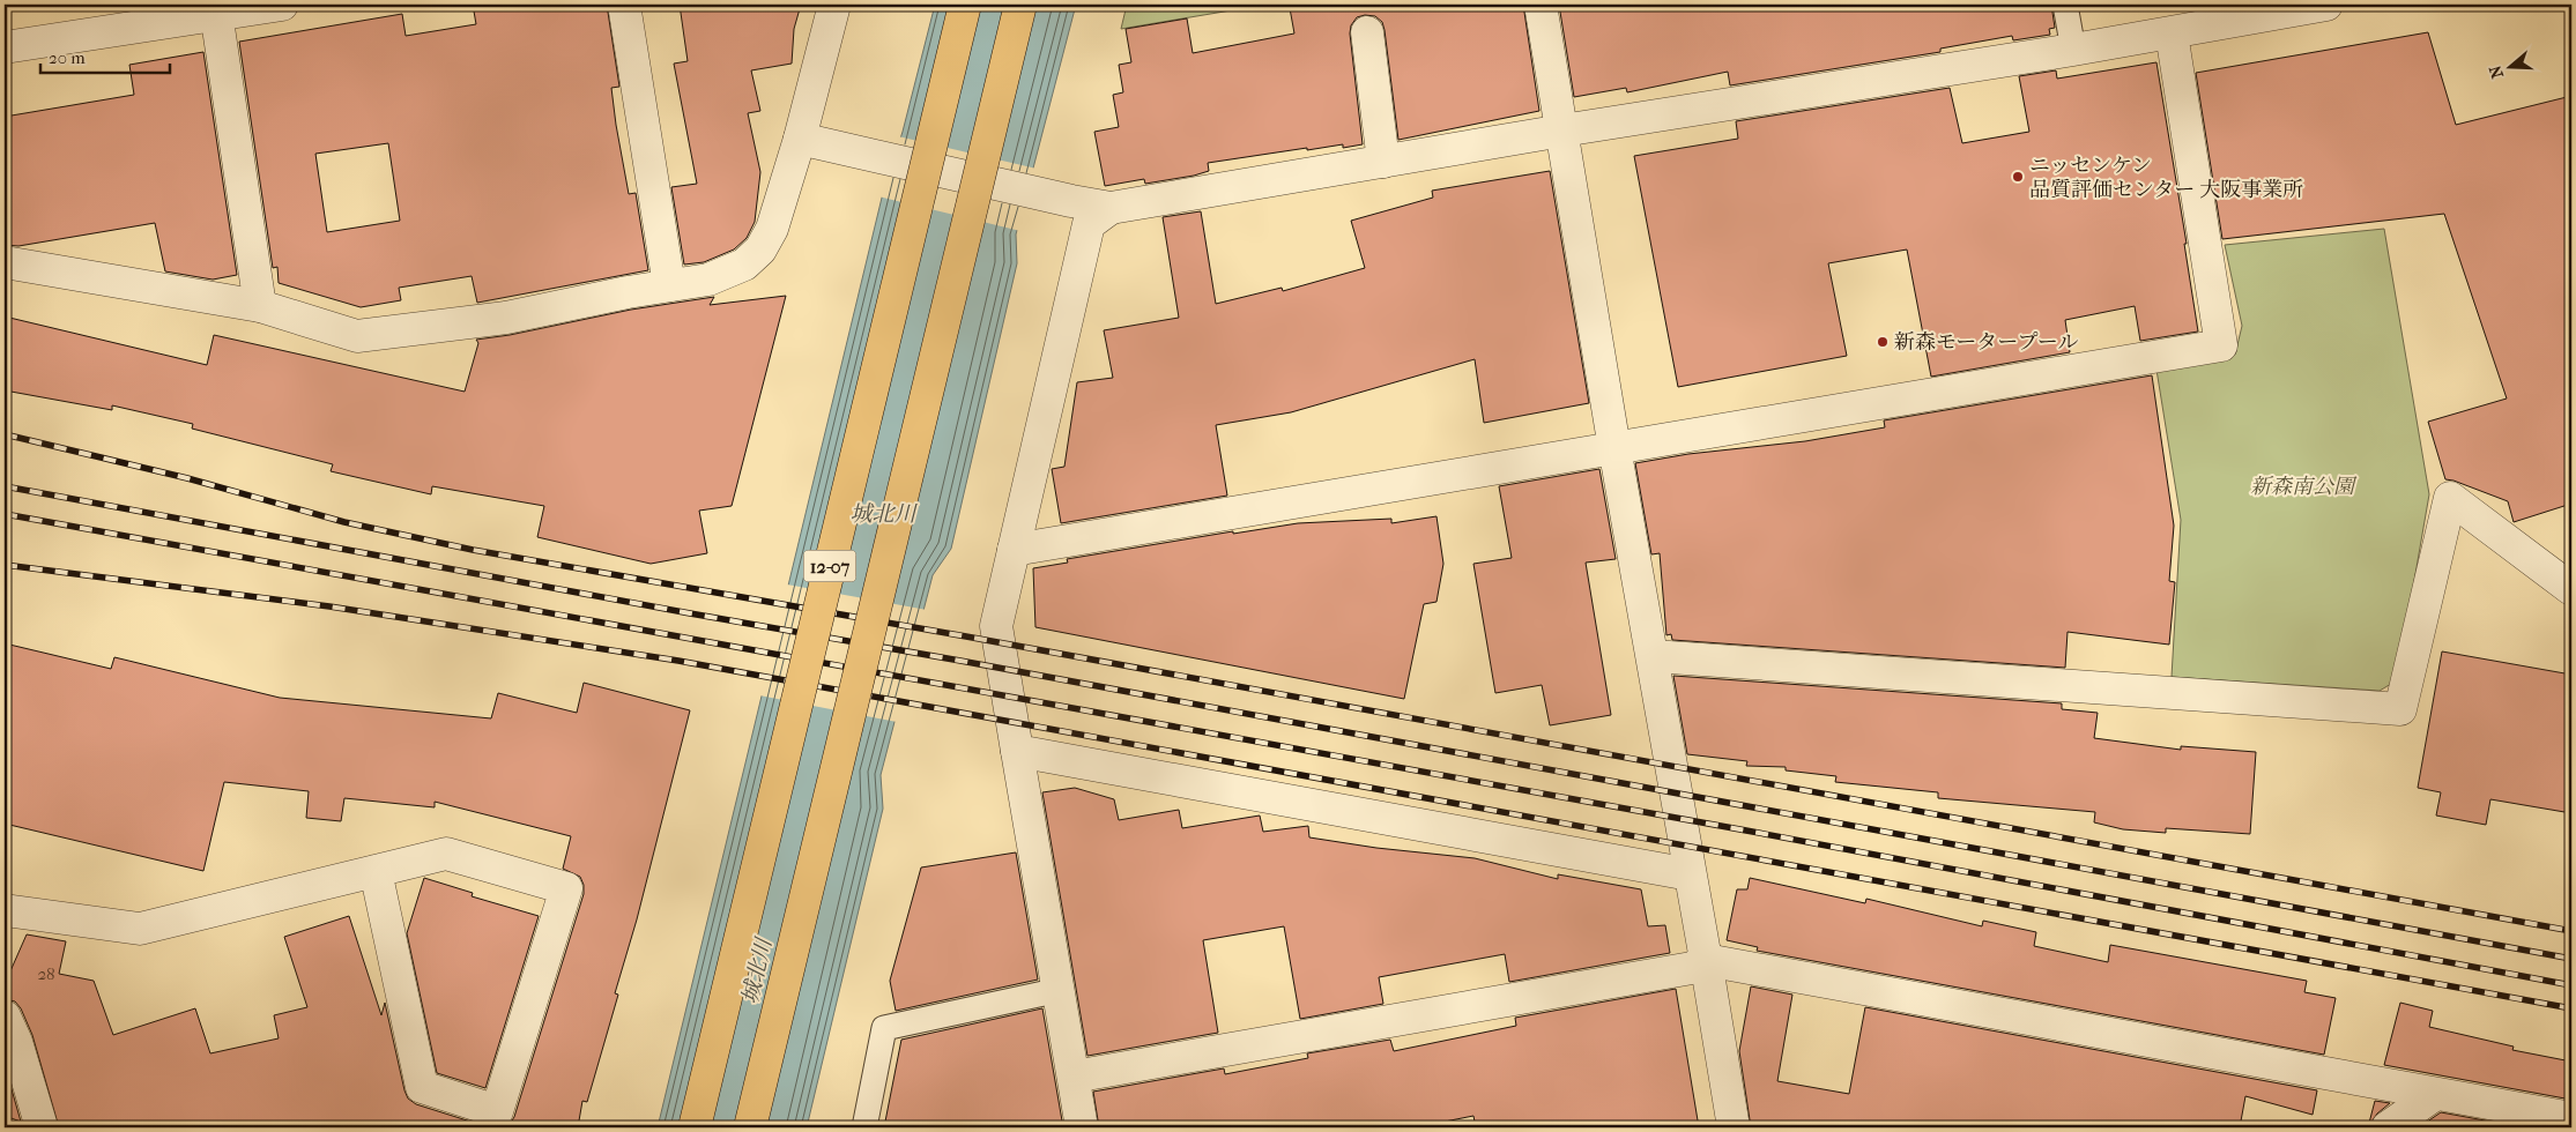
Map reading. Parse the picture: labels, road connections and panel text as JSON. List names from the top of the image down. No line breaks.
{"streets":{"highway":["12-07"]},"water":["城北川"],"parks":["新森南公園"],"places":["ニッセンケン 品質評価センター 大阪事業所","新森モータープール"],"house_numbers":["28"],"scale_bar":"20 m","north":"left"}
